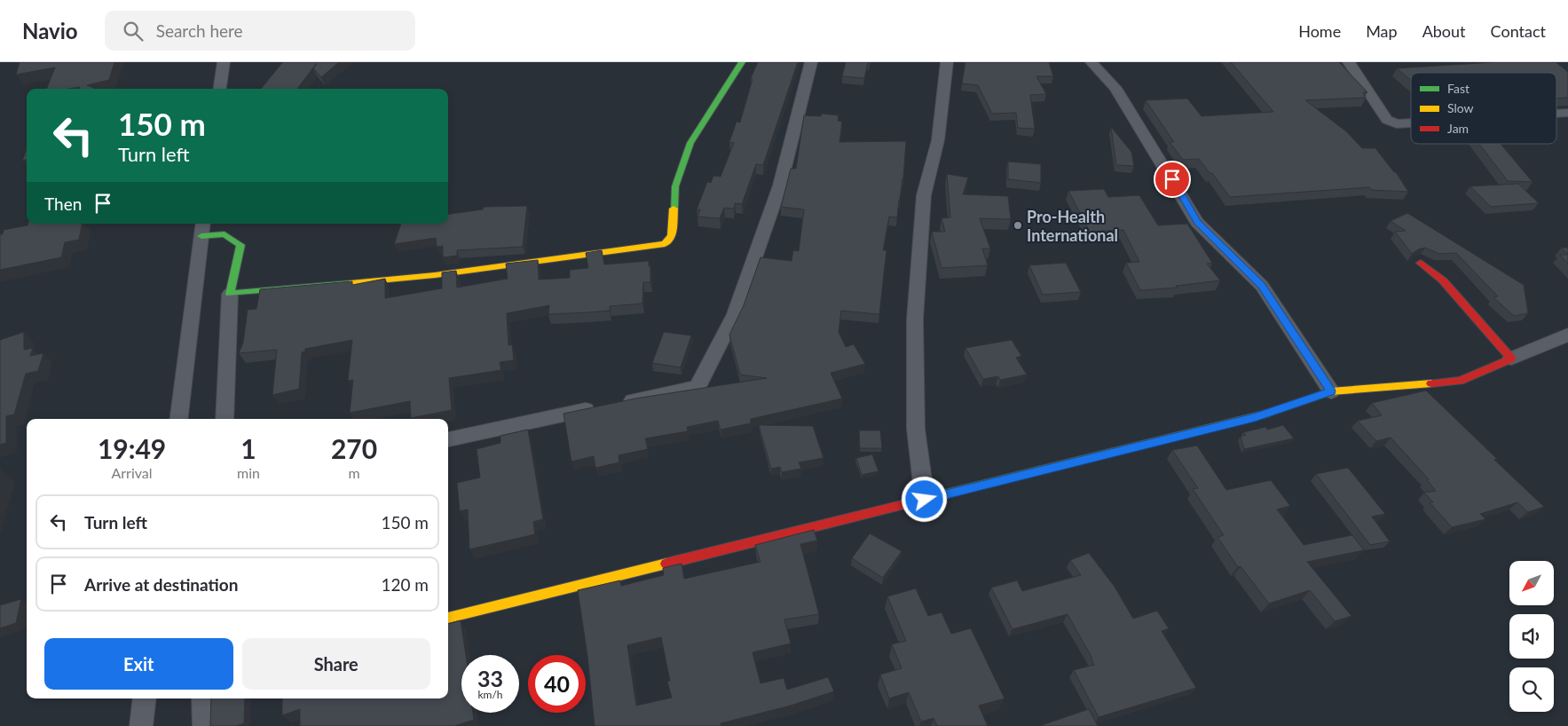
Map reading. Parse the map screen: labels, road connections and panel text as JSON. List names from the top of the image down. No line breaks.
{"places":["Pro-Health International"],"legend":["Fast","Slow","Jam"],"north":"bottom left","page":{"header":"Navio","search":"Search here","nav":["Home","Map","About","Contact"],"turn":["150 m","Turn left"],"then":"Then","eta":["19:49","Arrival","1","min","270","m"],"list":[{"name":"Turn left","value":"150 m"},{"name":"Arrive at destination","value":"120 m"}],"buttons":["Exit","Share"],"speed":"33 km/h","limit":"40"}}
